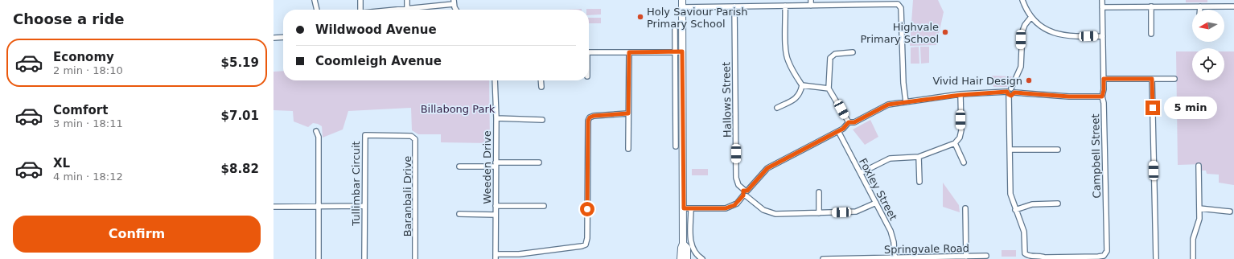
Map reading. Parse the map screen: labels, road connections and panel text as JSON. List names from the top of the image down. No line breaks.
{"streets":{"street":["Hallows Street","Campbell Street","Weeden Drive","Tullimbar Circuit","Foxley Street","Baranbali Drive","Springvale Road"]},"crossings":[["Tullimbar Circuit","Baranbali Drive"],["Foxley Street","Springvale Road"]],"parks":["Billabong Park"],"places":["Holy Saviour Parish Primary School","Highvale Primary School","Vivid Hair Design"],"north":"left","page":{"heading":"Choose a ride","banner":["Wildwood Avenue","Coomleigh Avenue"],"list":[{"name":"Economy","note":"2 min · 18:10","value":"$5.19"},{"name":"Comfort","note":"3 min · 18:11","value":"$7.01"},{"name":"XL","note":"4 min · 18:12","value":"$8.82"}],"bubble":"5 min","buttons":"Confirm"}}
